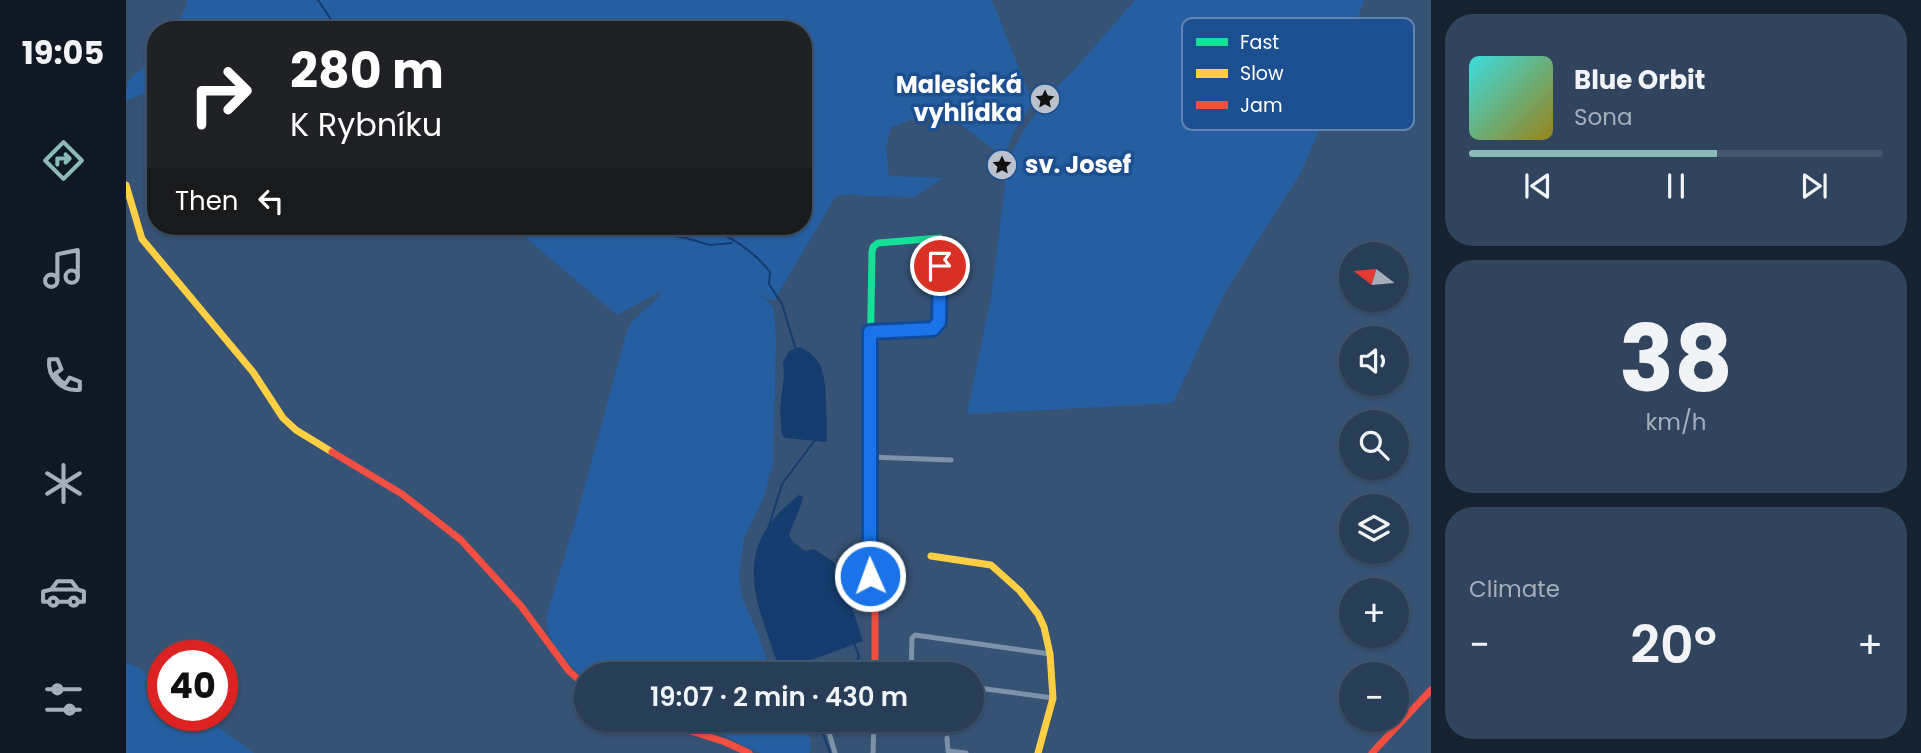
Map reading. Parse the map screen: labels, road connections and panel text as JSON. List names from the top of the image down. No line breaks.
{"places":{"place":["Malesická vyhlídka","sv. Josef"]},"legend":["Fast","Slow","Jam"],"north":"left","page":{"tabs":"19:05","turn":["280 m","K Rybníku"],"song":["Blue Orbit","Sona"],"then":"Then","map_buttons":["+","−"],"tile":[["38","km/h"],"Climate"],"heat":["−","20°","+"],"limit":"40","trip":"19:07 · 2 min · 430 m"}}
